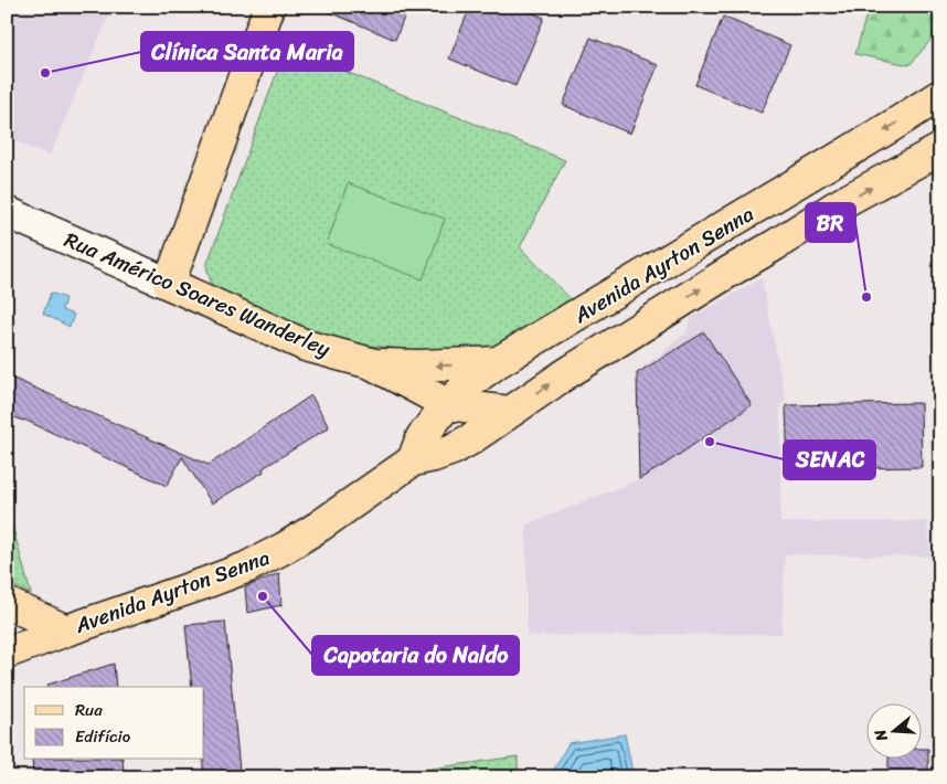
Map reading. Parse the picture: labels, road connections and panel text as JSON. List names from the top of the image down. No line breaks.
{"streets":{"main road":["Avenida Ayrton Senna","Rua Américo Soares Wanderley"]},"crossings":[["Avenida Ayrton Senna","Rua Américo Soares Wanderley"]],"places":["Clínica Santa Maria","BR","SENAC","Capotaria do Naldo"],"legend":["Rua","Edifício"],"north":"left"}
